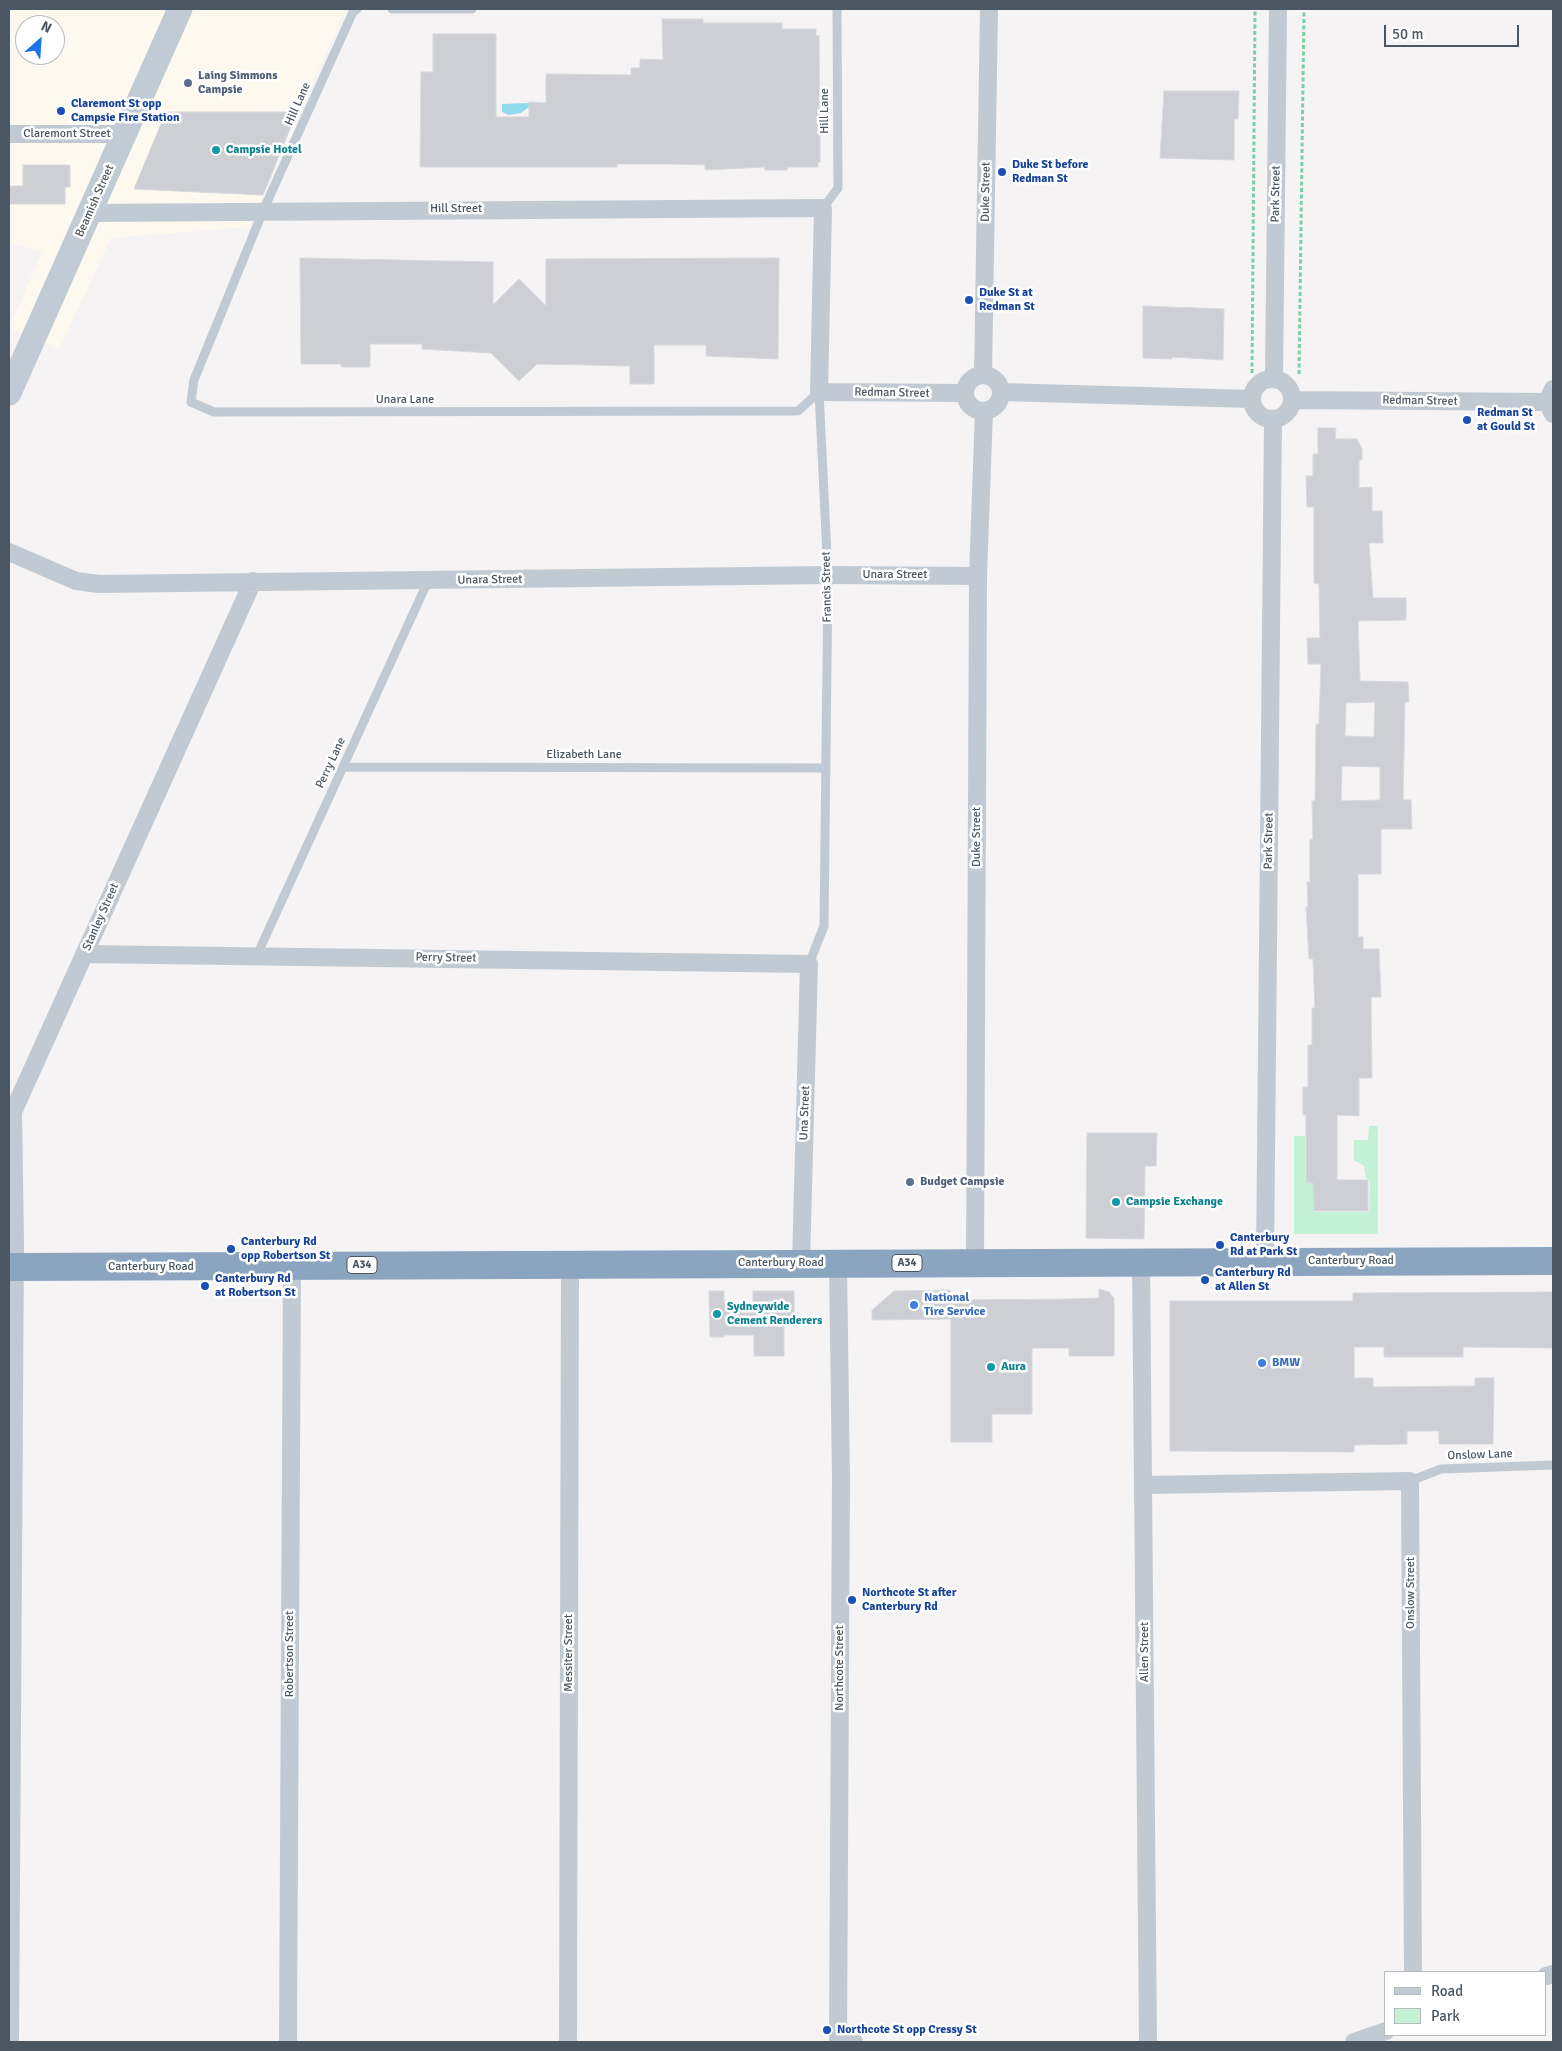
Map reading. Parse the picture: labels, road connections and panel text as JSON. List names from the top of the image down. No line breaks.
{"streets":{"highway":["Canterbury Road","A34"],"main road":["Beamish Street"],"street":["Claremont Street","Duke Street","Park Street","Hill Street","Redman Street","Unara Street","Francis Street","Stanley Street","Perry Street","Una Street","Onslow Street","Allen Street","Messiter Street","Robertson Street","Northcote Street"],"lane":["Hill Lane","Unara Lane","Elizabeth Lane","Perry Lane","Onslow Lane"]},"crossings":[["Hill Lane","Hill Street"],["Hill Lane","Unara Lane"],["Hill Lane","Francis Street"],["Claremont Street","Beamish Street"],["Duke Street","Redman Street"],["Duke Street","Unara Street"],["Duke Street","Canterbury Road"],["Park Street","Redman Street"],["Park Street","Canterbury Road"],["Beamish Street","Hill Street"],["Hill Street","Unara Lane"],["Hill Street","Francis Street"],["Redman Street","Unara Lane"],["Redman Street","Francis Street"],["Unara Lane","Francis Street"],["Unara Street","Francis Street"],["Unara Street","Perry Lane"],["Unara Street","Stanley Street"],["Francis Street","Elizabeth Lane"],["Francis Street","Perry Street"],["Francis Street","Una Street"],["Elizabeth Lane","Perry Lane"],["Perry Lane","Perry Street"],["Stanley Street","Perry Street"],["Stanley Street","Canterbury Road"],["Perry Street","Una Street"],["Una Street","Canterbury Road"],["Canterbury Road","Allen Street"],["Canterbury Road","Messiter Street"],["Canterbury Road","Robertson Street"],["Canterbury Road","Northcote Street"],["Onslow Lane","Onslow Street"]],"places":["Laing Simmons Campsie","Claremont St opp Campsie Fire Station","Campsie Hotel","Duke St before Redman St","Duke St at Redman St","Redman St at Gould St","Budget Campsie","Campsie Exchange","Canterbury Rd at Park St","Canterbury Rd opp Robertson St","Canterbury Rd at Allen St","Canterbury Rd at Robertson St","National Tire Service","Sydneywide Cement Renderers","BMW","Aura","Northcote St after Canterbury Rd","Northcote St opp Cressy St"],"legend":["Road","Park"],"scale_bar":"50 m","north":"top right"}
